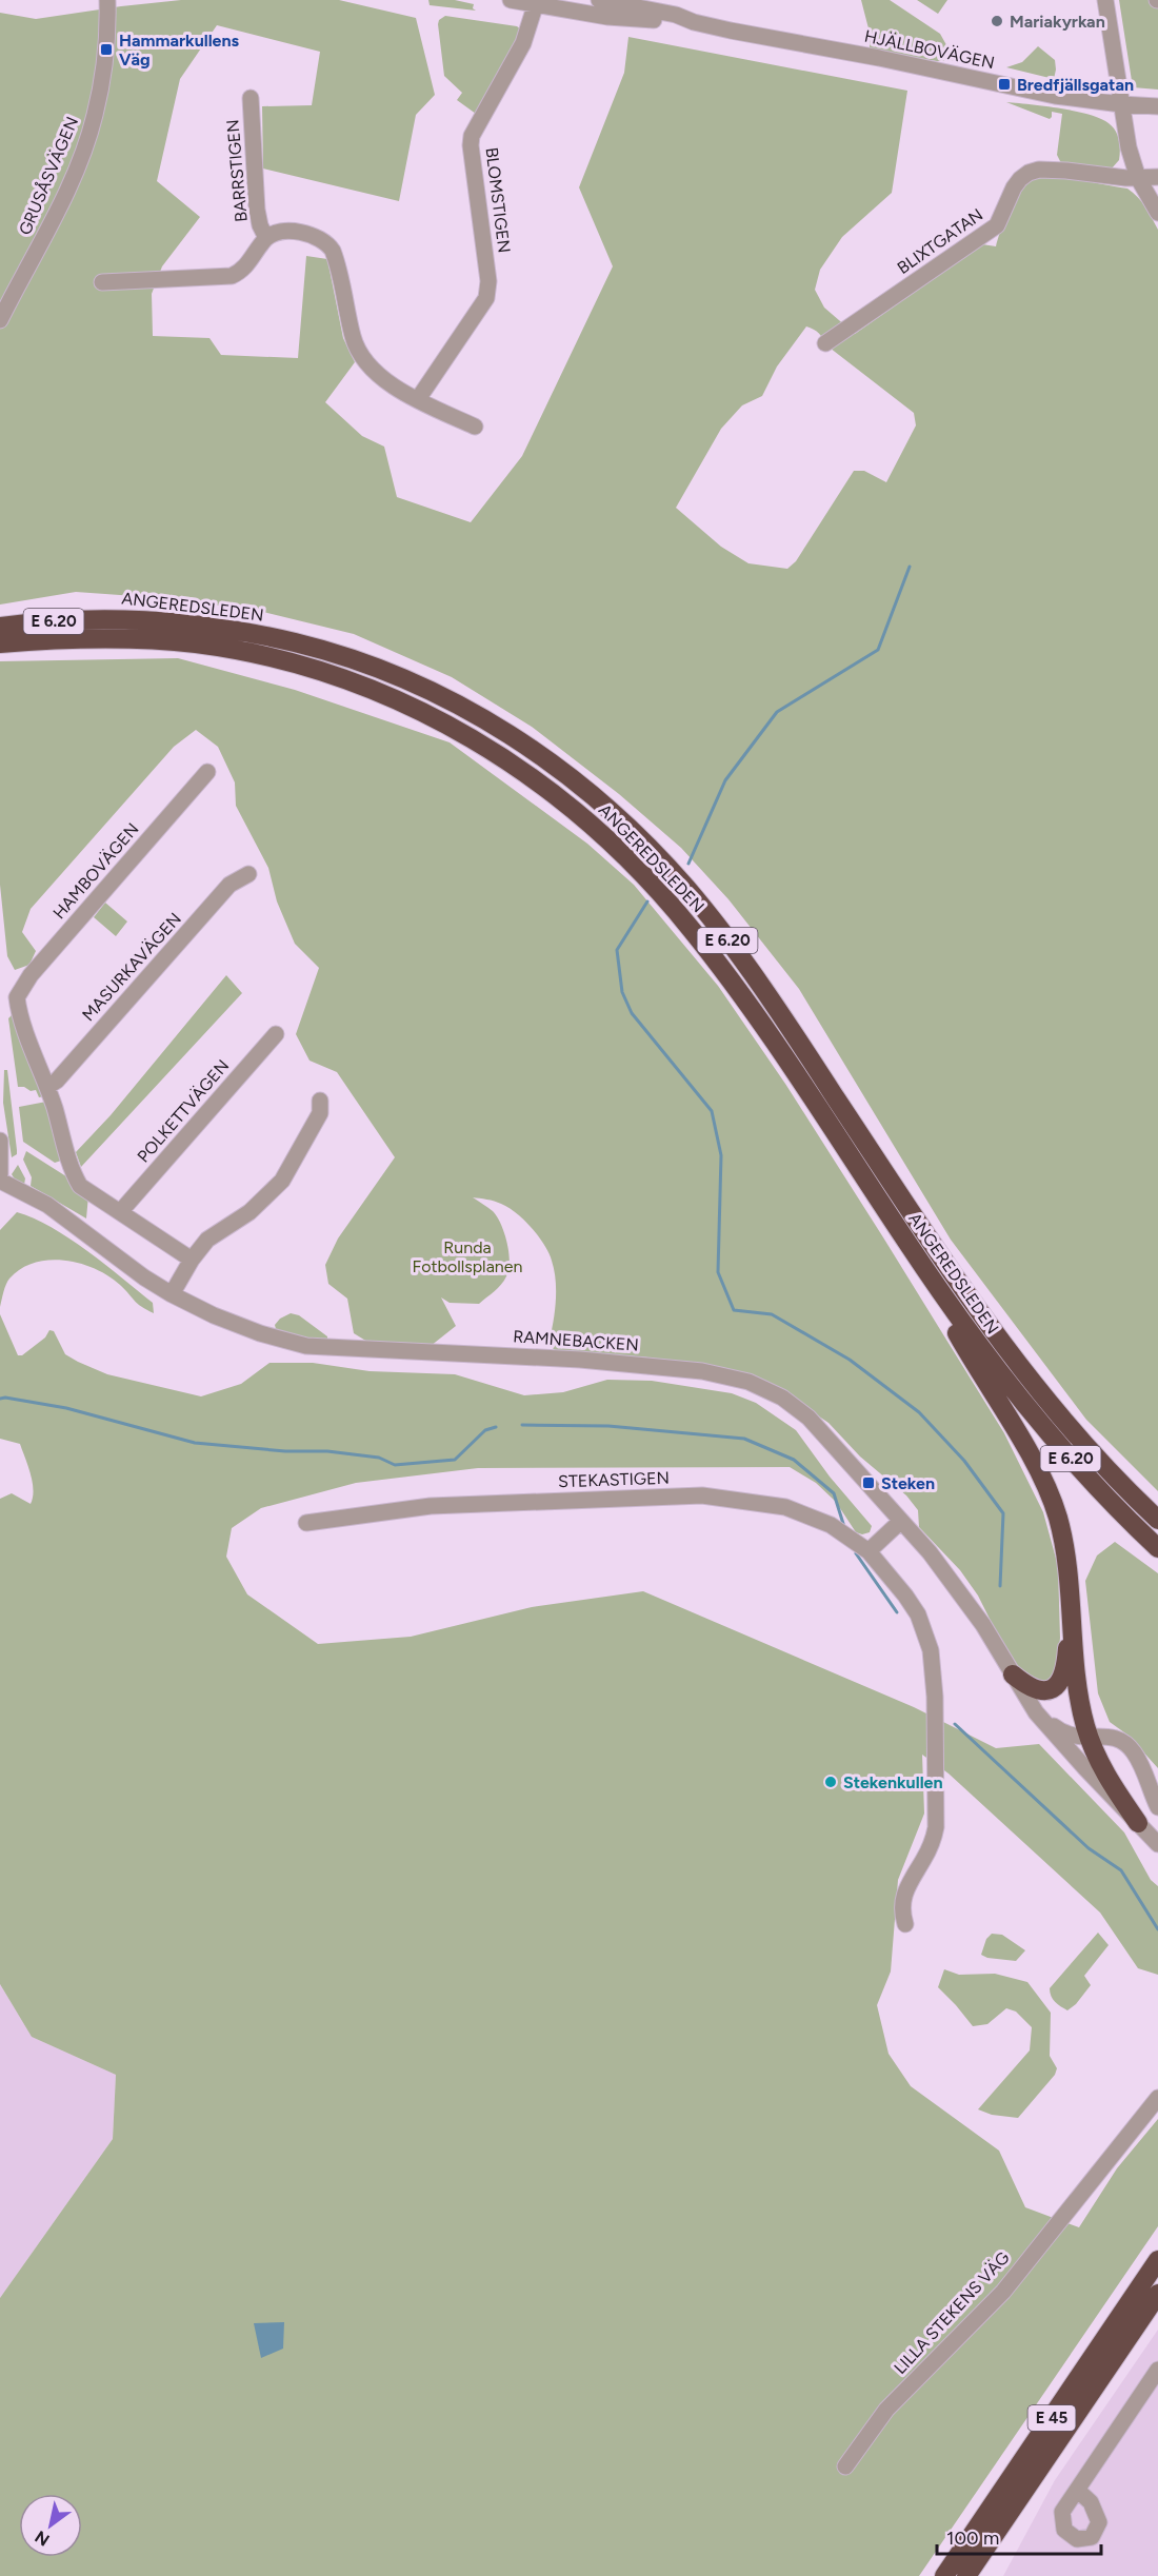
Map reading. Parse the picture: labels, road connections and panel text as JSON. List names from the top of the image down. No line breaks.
{"streets":{"highway":["ANGEREDSLEDEN","E 6.20","E 45"],"street":["HJÄLLBOVÄGEN","BARRSTIGEN","GRUSÅSVÄGEN","BLOMSTIGEN","BLIXTGATAN","HAMBOVÄGEN","MASURKAVÄGEN","POLKETTVÄGEN","RAMNEBACKEN","STEKASTIGEN","LILLA STEKENS VÄG"]},"crossings":[["HJÄLLBOVÄGEN","BLOMSTIGEN"],["HAMBOVÄGEN","MASURKAVÄGEN"]],"parks":["Runda Fotbollsplanen"],"places":{"other":["Mariakyrkan","Stekenkullen"],"transit":["Hammarkullens Väg","Bredfjällsgatan","Steken"]},"scale_bar":"100 m","north":"bottom left"}
